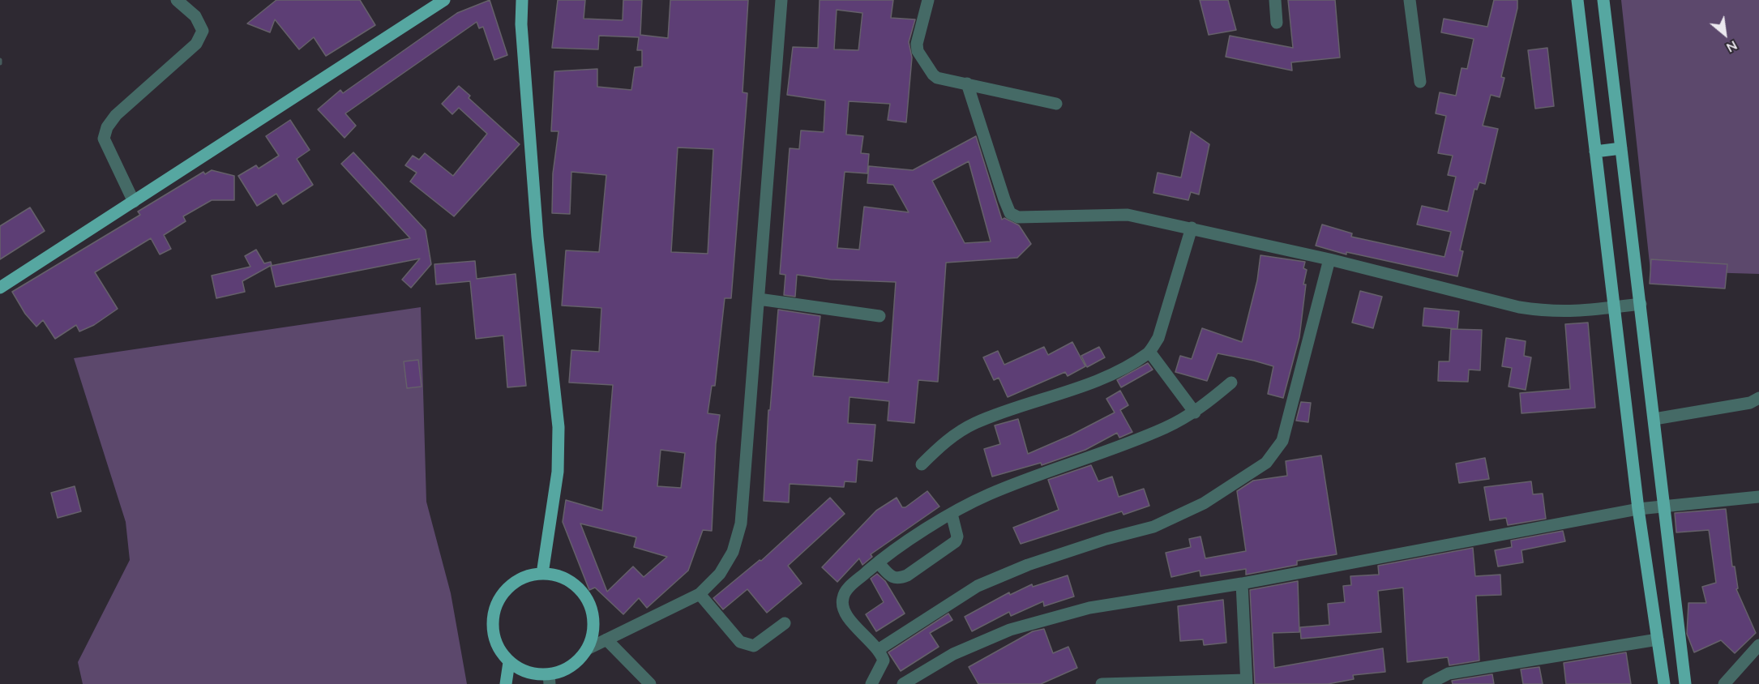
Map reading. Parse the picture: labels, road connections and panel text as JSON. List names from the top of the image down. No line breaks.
{"north":"bottom right"}
